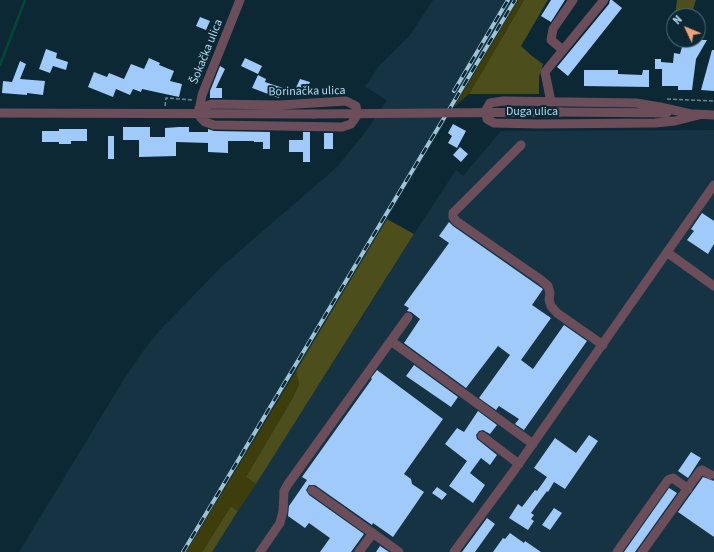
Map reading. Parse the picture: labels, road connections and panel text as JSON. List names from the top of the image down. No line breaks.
{"streets":{"street":["Šokačka ulica","Borinačka ulica","Duga ulica"]},"crossings":[["Šokačka ulica","Borinačka ulica"],["Borinačka ulica","Duga ulica"]],"north":"top left"}
